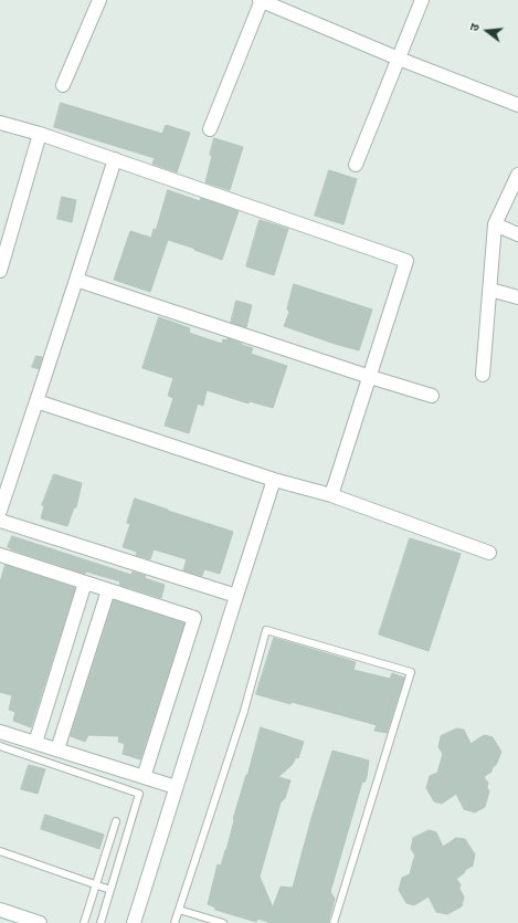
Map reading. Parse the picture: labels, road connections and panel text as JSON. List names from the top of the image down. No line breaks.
{"north":"left"}
